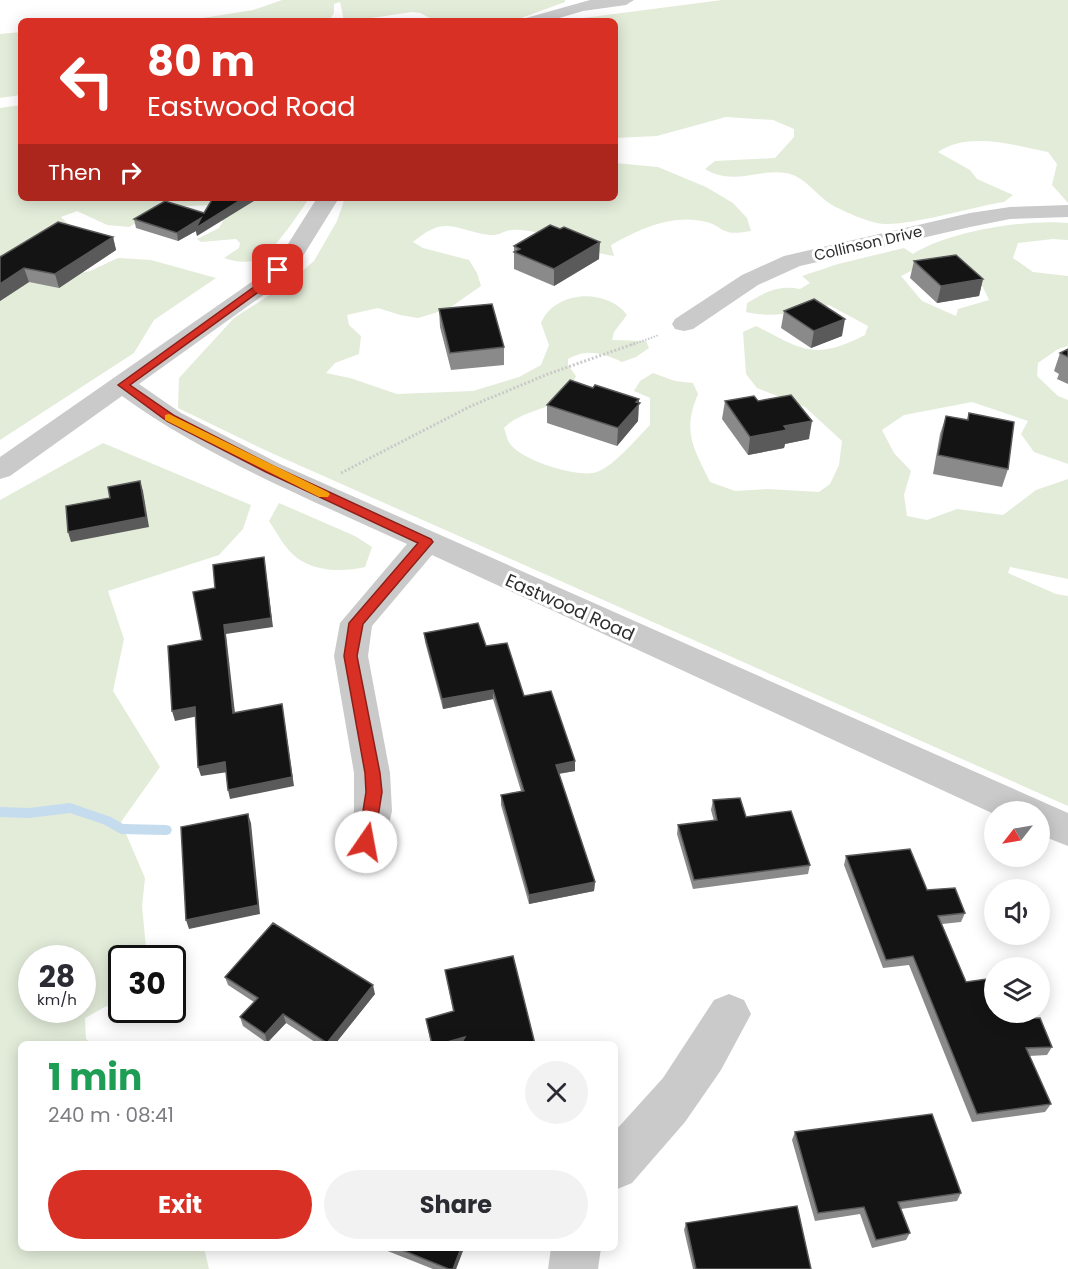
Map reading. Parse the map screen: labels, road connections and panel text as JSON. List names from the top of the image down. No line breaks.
{"streets":{"street":["Collinson Drive","Eastwood Road"]},"north":"bottom left","page":{"turn":["80 m","Eastwood Road"],"then":"Then","speed":"28 km/h","limit":"30","heading":["1 min","240 m · 08:41"],"buttons":["Exit","Share"]}}
